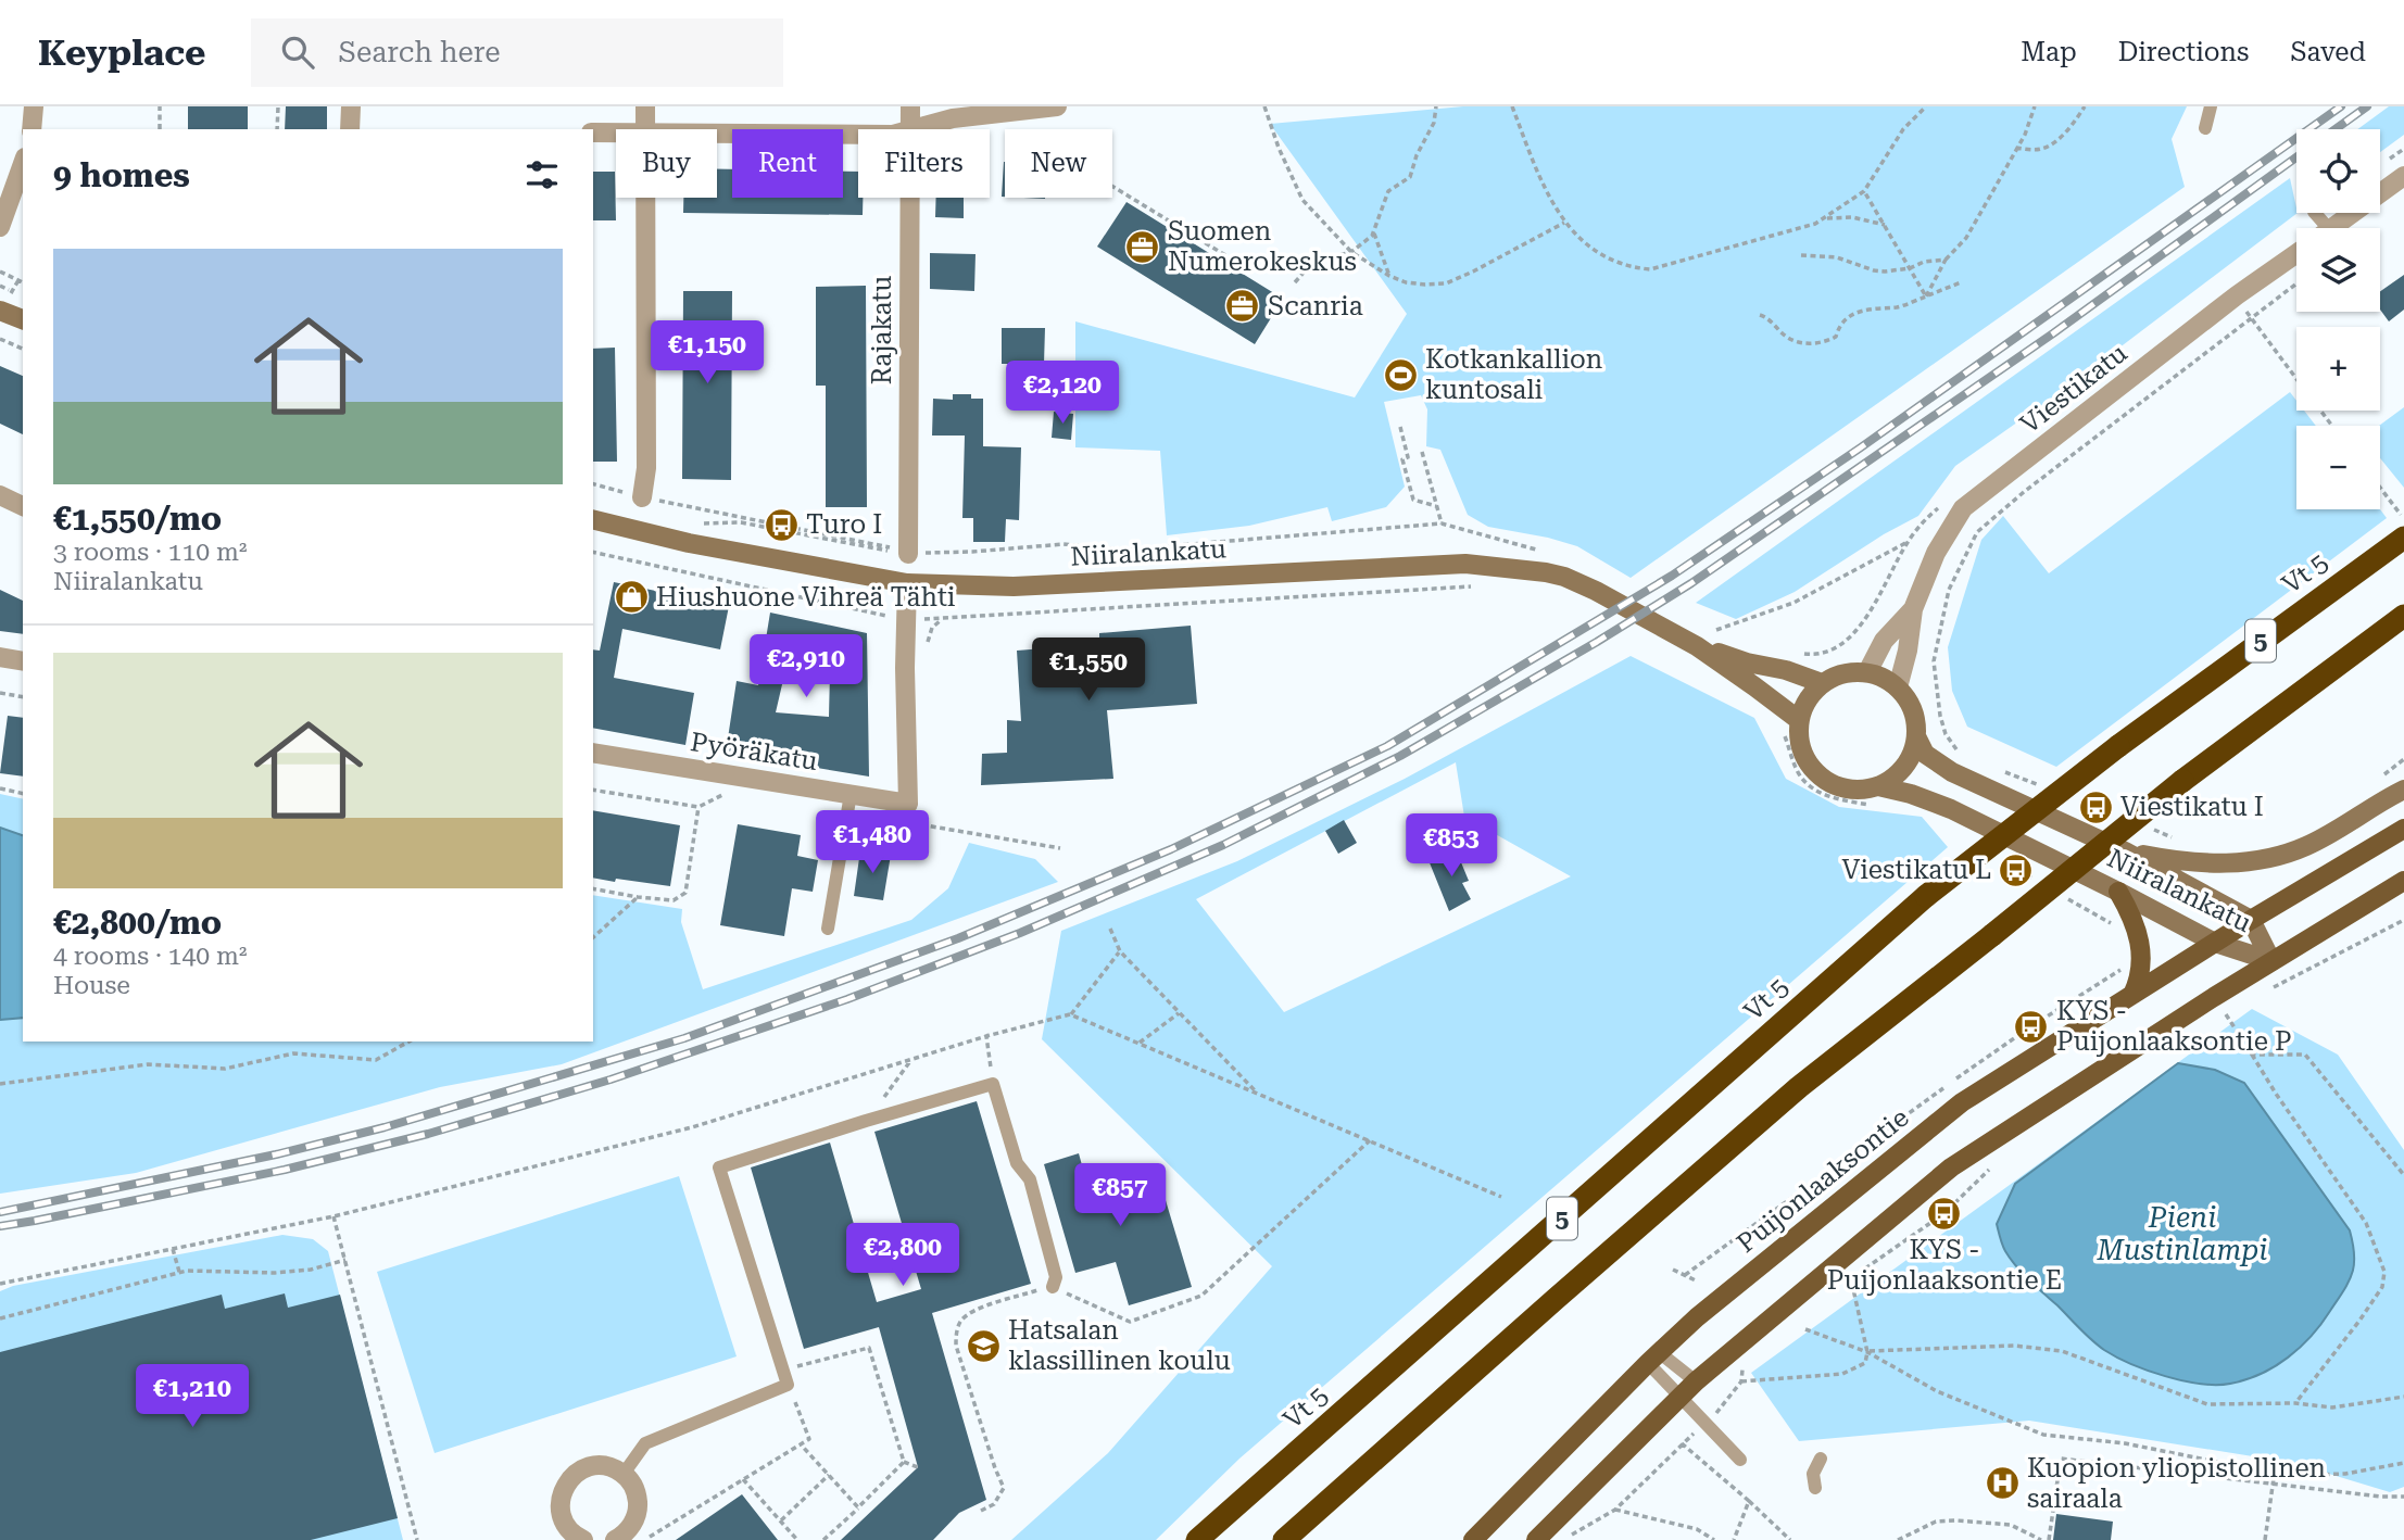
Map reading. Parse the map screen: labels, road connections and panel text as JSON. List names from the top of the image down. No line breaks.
{"streets":{"highway":["Vt 5","5"],"main road":["Niiralankatu","Puijonlaaksontie"],"street":["Rajakatu","Viestikatu","Pyöräkatu"]},"crossings":[["Viestikatu","Niiralankatu"],["Niiralankatu","Puijonlaaksontie"]],"water":["Pieni Mustinlampi"],"places":{"office":["Suomen Numerokeskus","Scanria"],"sports":["Kotkankallion kuntosali"],"bus stop":["Turo I","Viestikatu I","Viestikatu L","KYS - Puijonlaaksontie P","KYS - Puijonlaaksontie E"],"shop":["Hiushuone Vihreä Tähti"],"school or university":["Hatsalan klassillinen koulu"],"hospital":["Kuopion yliopistollinen sairaala"]},"page":{"header":"Keyplace","search":"Search here","nav":["Map","Directions","Saved"],"map_buttons":["+","−"],"chip":["Buy","Rent","Filters","New"],"heading":"9 homes","list":[{"name":"€1,550/mo","note":"3 rooms · 110 m² · Niiralankatu"},{"name":"€2,800/mo","note":"4 rooms · 140 m² · House"}],"price":["€1,150","€2,120","€2,910","€1,550","€1,480","€853","€857","€2,800","€1,210"]}}
